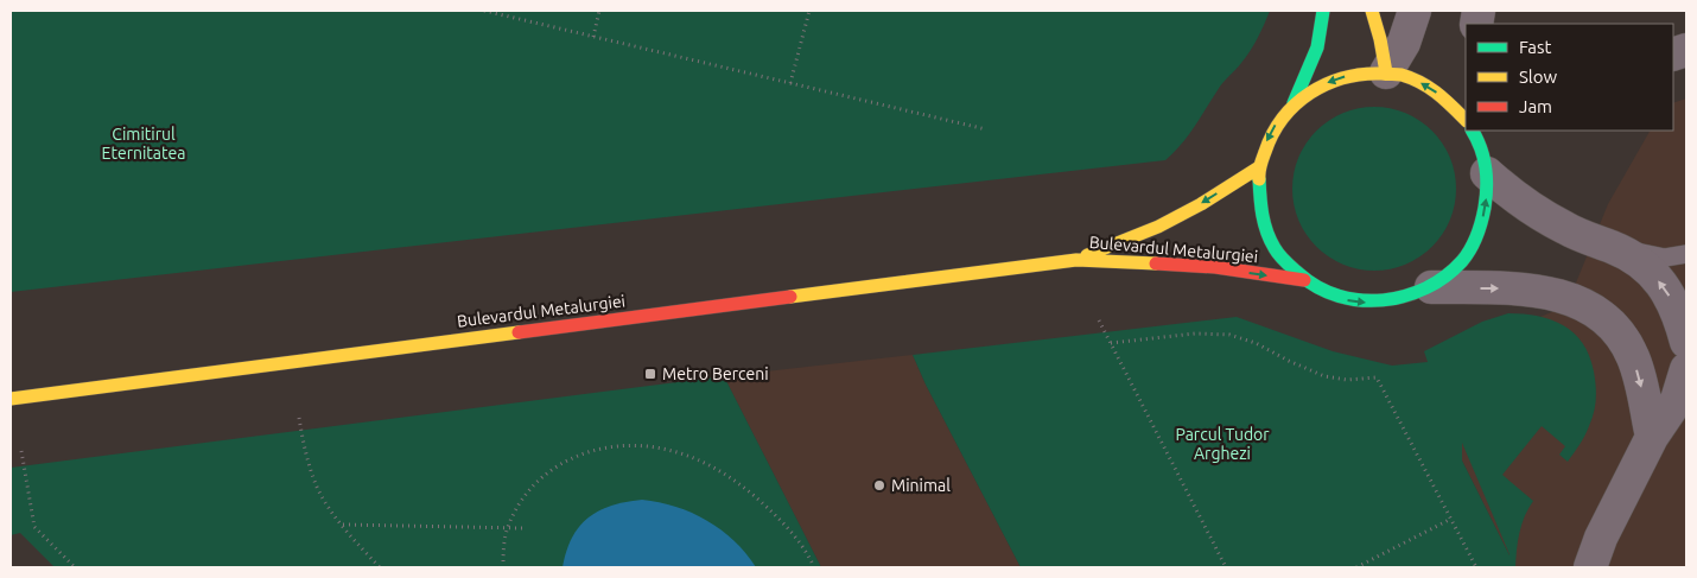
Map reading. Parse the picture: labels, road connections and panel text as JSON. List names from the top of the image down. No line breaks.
{"streets":{"main road":["Bulevardul Metalurgiei"]},"parks":["Cimitirul Eternitatea","Parcul Tudor Arghezi"],"places":{"transit":["Metro Berceni"],"other":["Minimal"]},"legend":["Fast","Slow","Jam"]}
